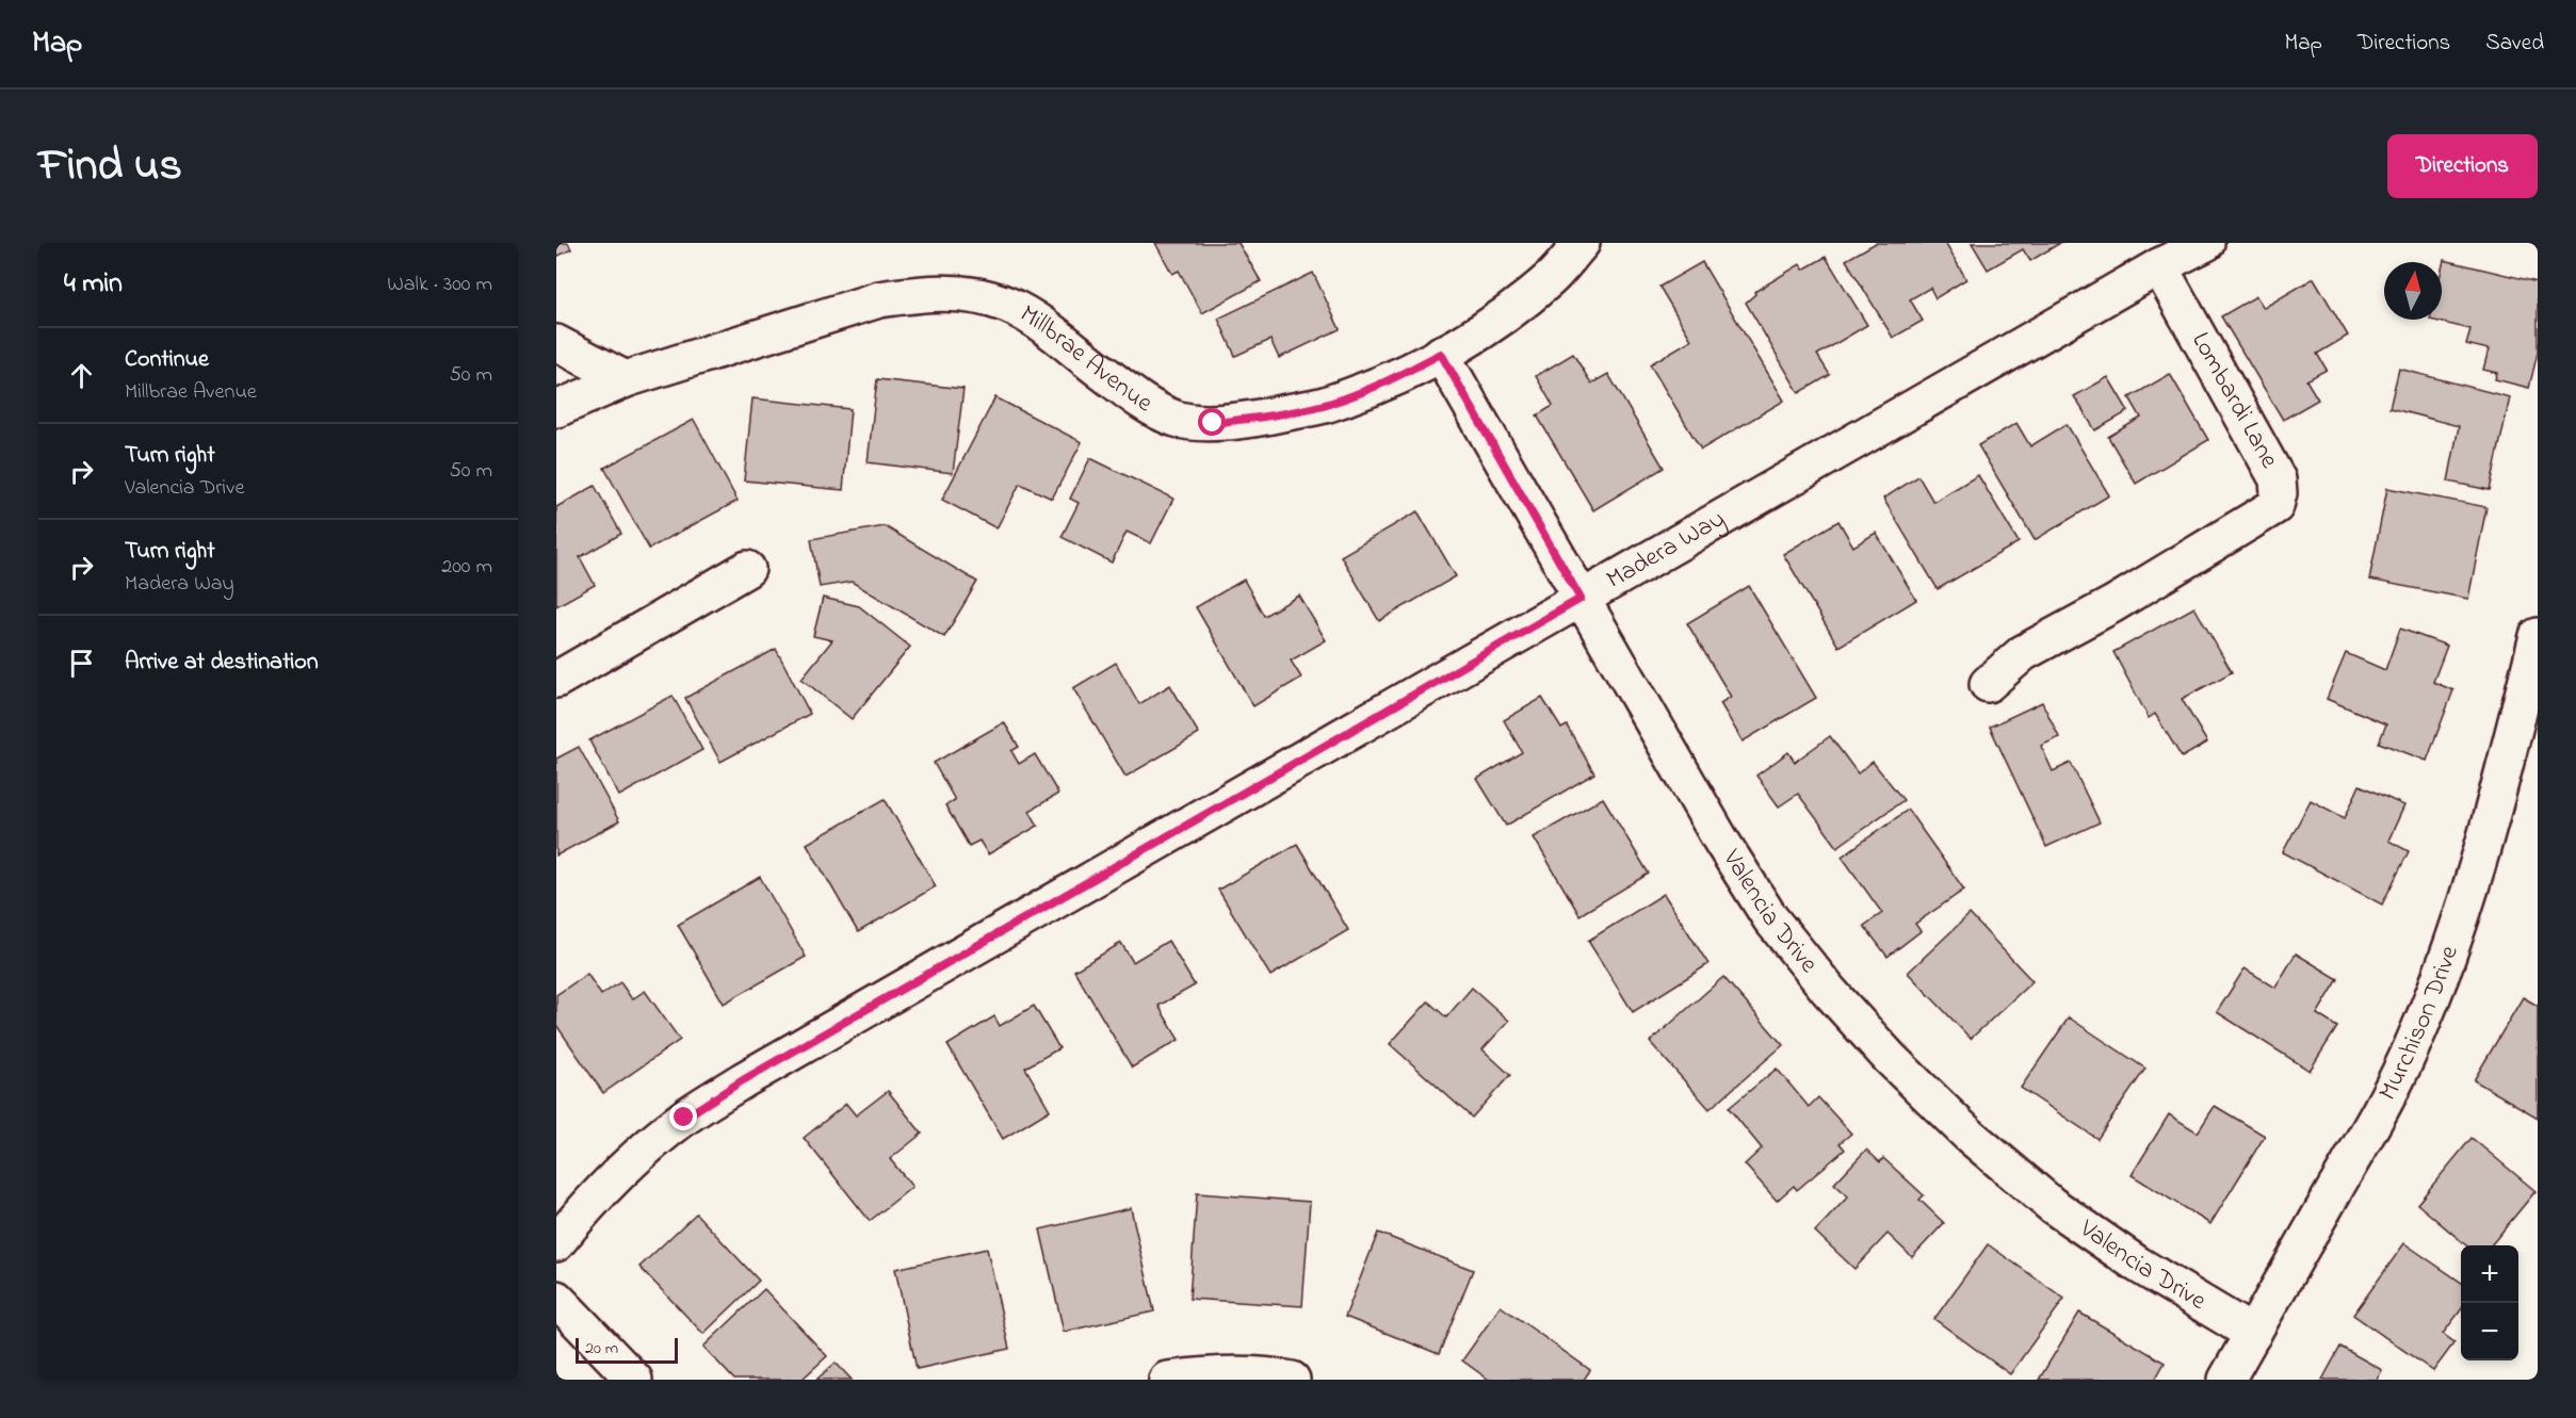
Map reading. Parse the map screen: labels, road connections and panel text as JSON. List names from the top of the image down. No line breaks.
{"streets":{"street":["Millbrae Avenue","Lombardi Lane","Madera Way","Valencia Drive","Murchison Drive"]},"crossings":[["Millbrae Avenue","Valencia Drive"],["Lombardi Lane","Madera Way"],["Madera Way","Valencia Drive"],["Valencia Drive","Murchison Drive"]],"scale_bar":"20 m","north":"top","page":{"header":"Map","nav":["Map","Directions","Saved"],"title":"Find us","buttons":"Directions","heading":["4 min","Walk · 300 m"],"list":[["Continue","Millbrae Avenue","50 m"],["Turn right","Valencia Drive","50 m"],["Turn right","Madera Way","200 m"],"Arrive at destination"],"map_buttons":["+","−"],"scale":"20 m"}}
